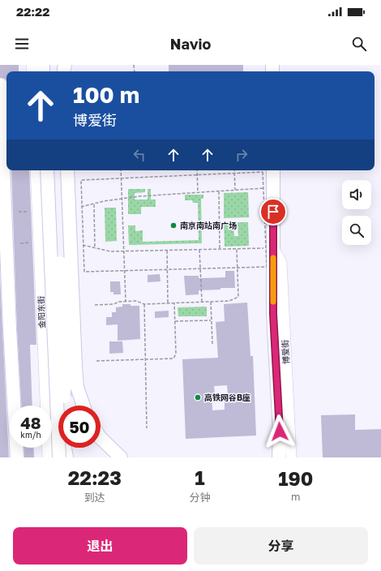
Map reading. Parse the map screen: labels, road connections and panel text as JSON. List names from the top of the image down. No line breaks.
{"streets":{"street":["金阳东街","博爱街"]},"places":["南京南站南广场","高铁网谷B座"],"page":{"status":"22:22","header":"Navio","turn":["100 m","博爱街"],"speed":"48 km/h","limit":"50","eta":["22:23","到达","1","分钟","190","m"],"buttons":["退出","分享"]}}
